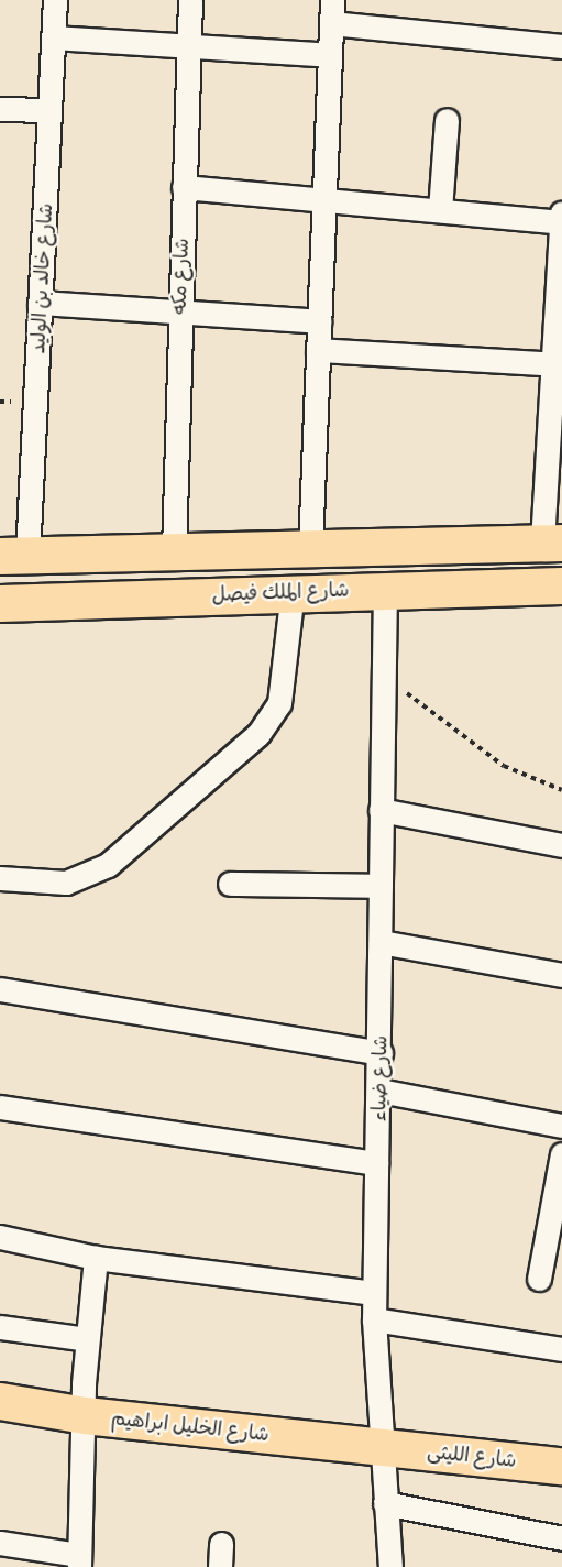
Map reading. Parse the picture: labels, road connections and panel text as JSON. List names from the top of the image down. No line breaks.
{"streets":{"main road":["شارع الملك فيصل","شارع الخليل ابراهيم","شارع الليثى"],"street":["شارع مكه","شارع خالد بن الوليد","شارع ضياء"]},"crossings":[["شارع الملك فيصل","شارع ضياء"],["شارع ضياء","شارع الخليل ابراهيم"],["شارع ضياء","شارع الليثى"],["شارع الخليل ابراهيم","شارع الليثى"]]}
